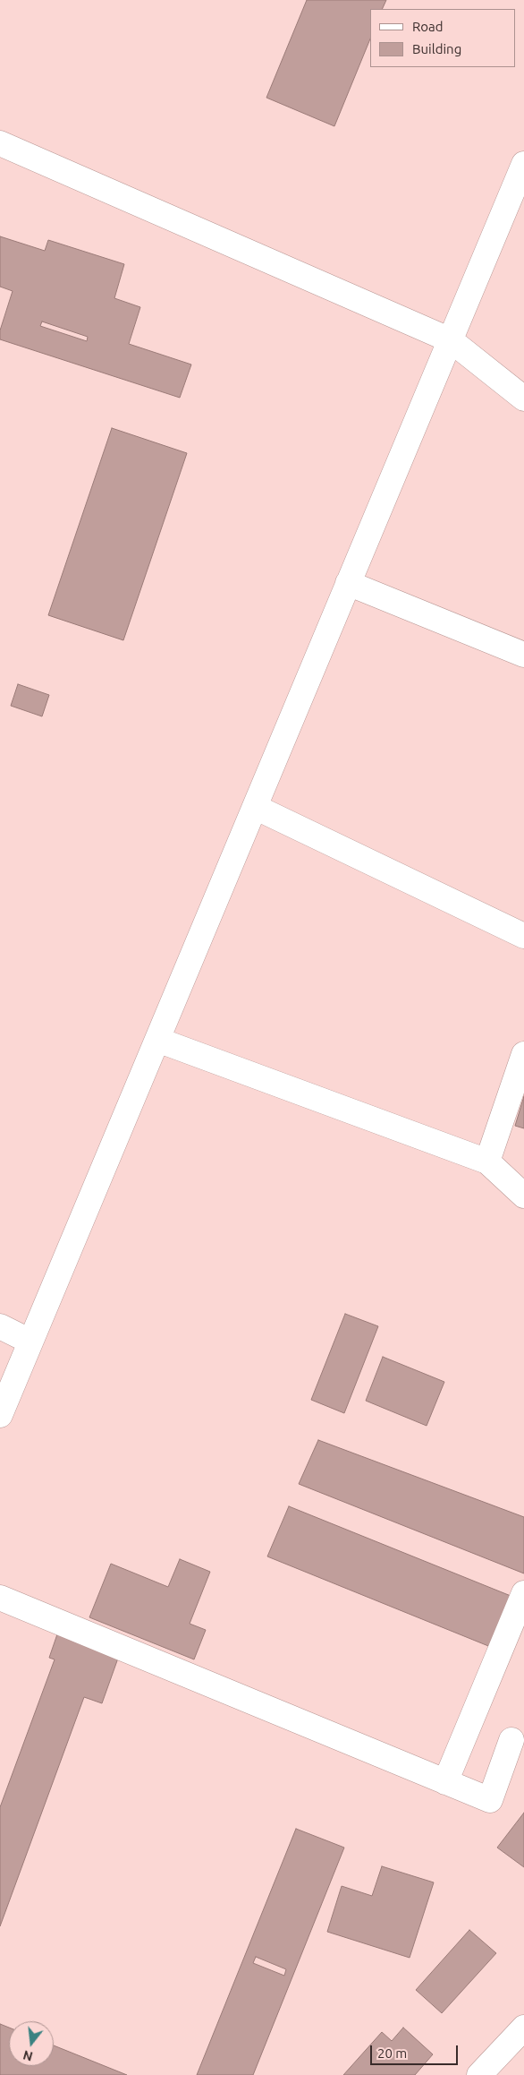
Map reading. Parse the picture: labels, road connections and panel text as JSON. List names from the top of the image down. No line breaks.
{"legend":["Road","Building"],"scale_bar":"20 m","north":"bottom"}
